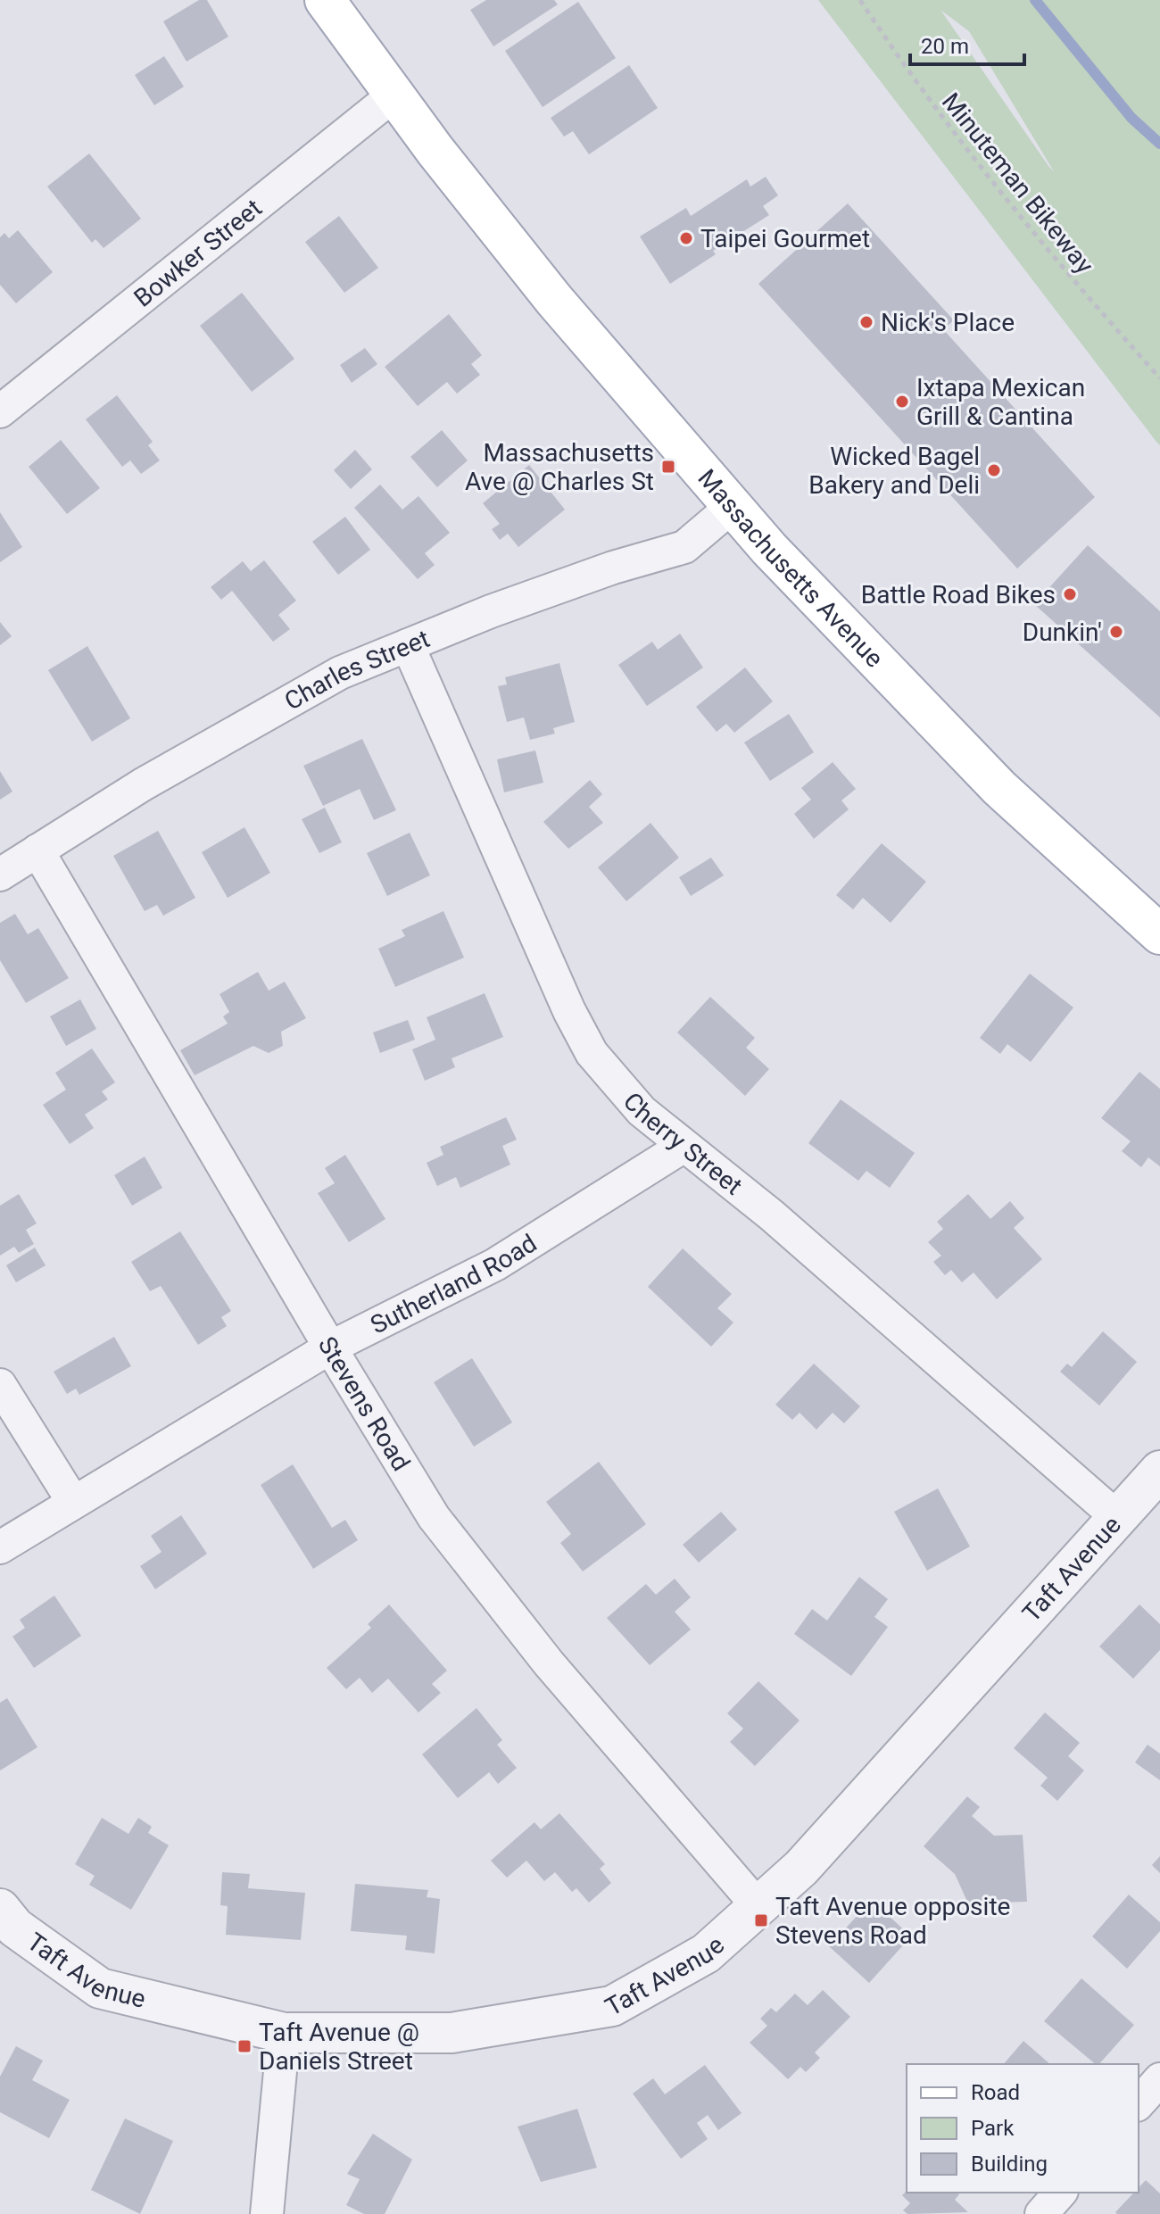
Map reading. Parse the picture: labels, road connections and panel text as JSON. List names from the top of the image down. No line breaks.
{"streets":{"main road":["Massachusetts Avenue"],"street":["Bowker Street","Charles Street","Cherry Street","Sutherland Road","Stevens Road","Taft Avenue"],"path":["Minuteman Bikeway"]},"crossings":[["Bowker Street","Massachusetts Avenue"],["Massachusetts Avenue","Charles Street"],["Charles Street","Cherry Street"],["Charles Street","Stevens Road"],["Cherry Street","Sutherland Road"],["Cherry Street","Taft Avenue"],["Sutherland Road","Stevens Road"],["Stevens Road","Taft Avenue"]],"places":{"other":["Taipei Gourmet","Nick's Place","Ixtapa Mexican Grill & Cantina","Wicked Bagel Bakery and Deli","Battle Road Bikes","Dunkin'"],"transit":["Massachusetts Ave @ Charles St","Taft Avenue opposite Stevens Road","Taft Avenue @ Daniels Street"]},"legend":["Road","Park","Building"],"scale_bar":"20 m"}
